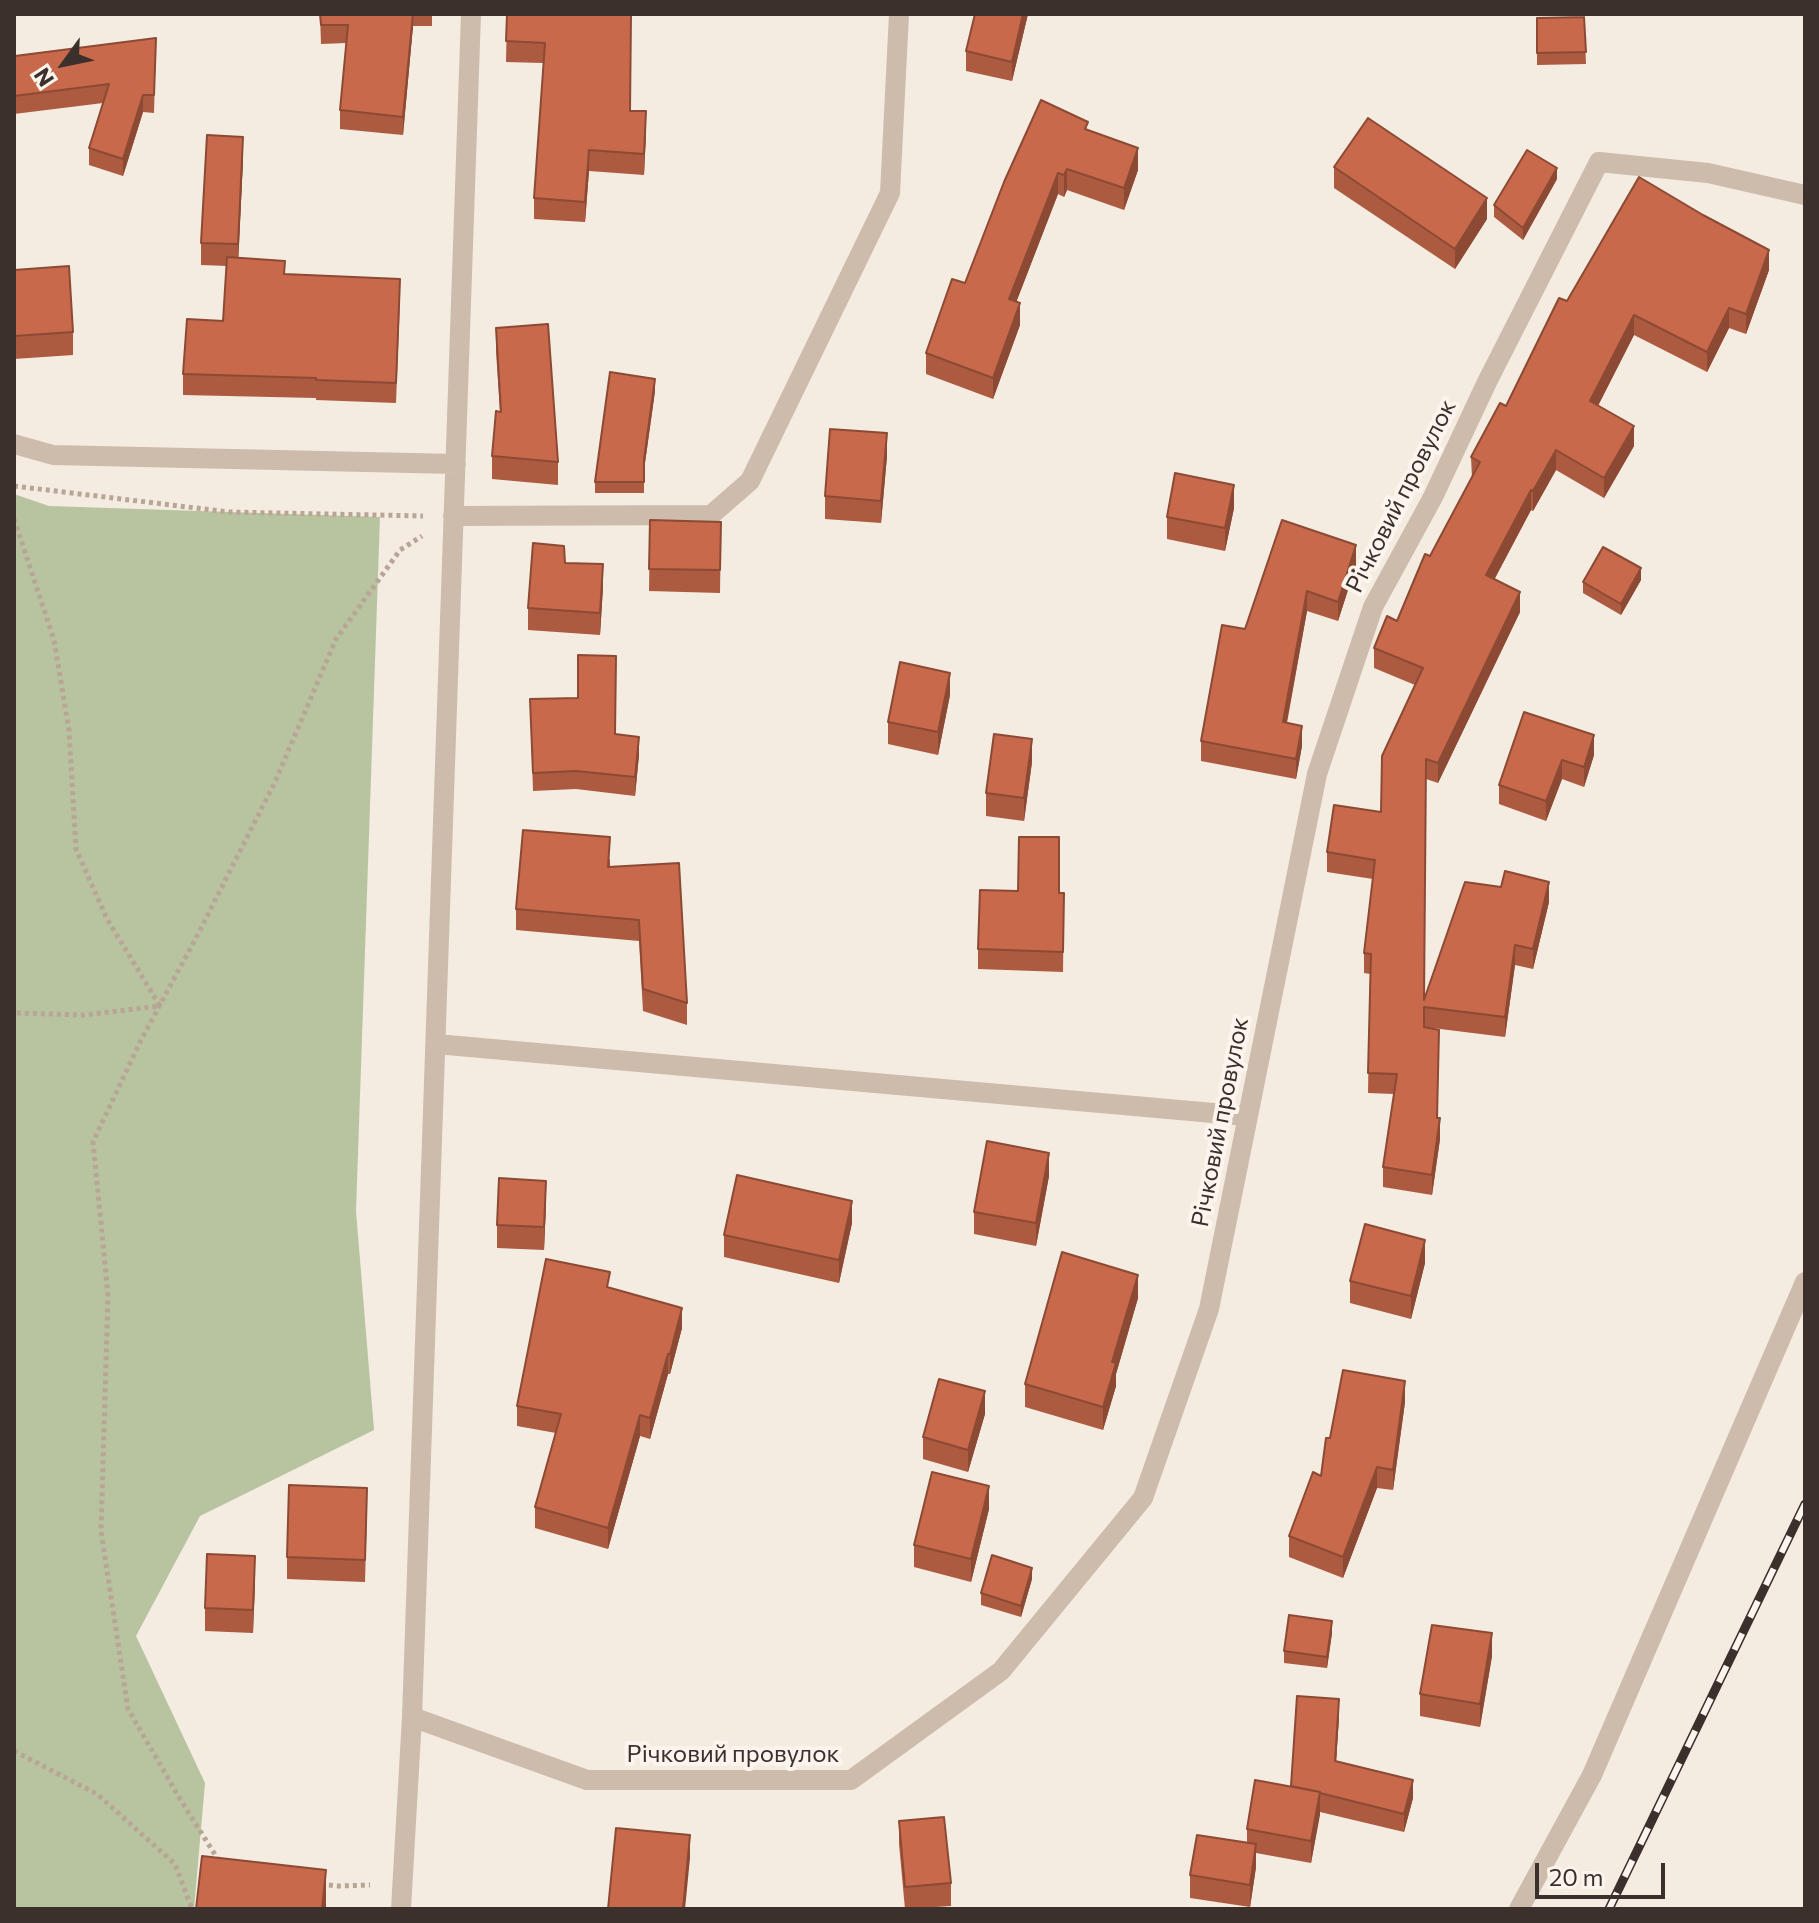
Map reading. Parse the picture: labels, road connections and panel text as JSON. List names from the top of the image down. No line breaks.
{"streets":{"street":["Річковий провулок"]},"scale_bar":"20 m","north":"bottom left"}
